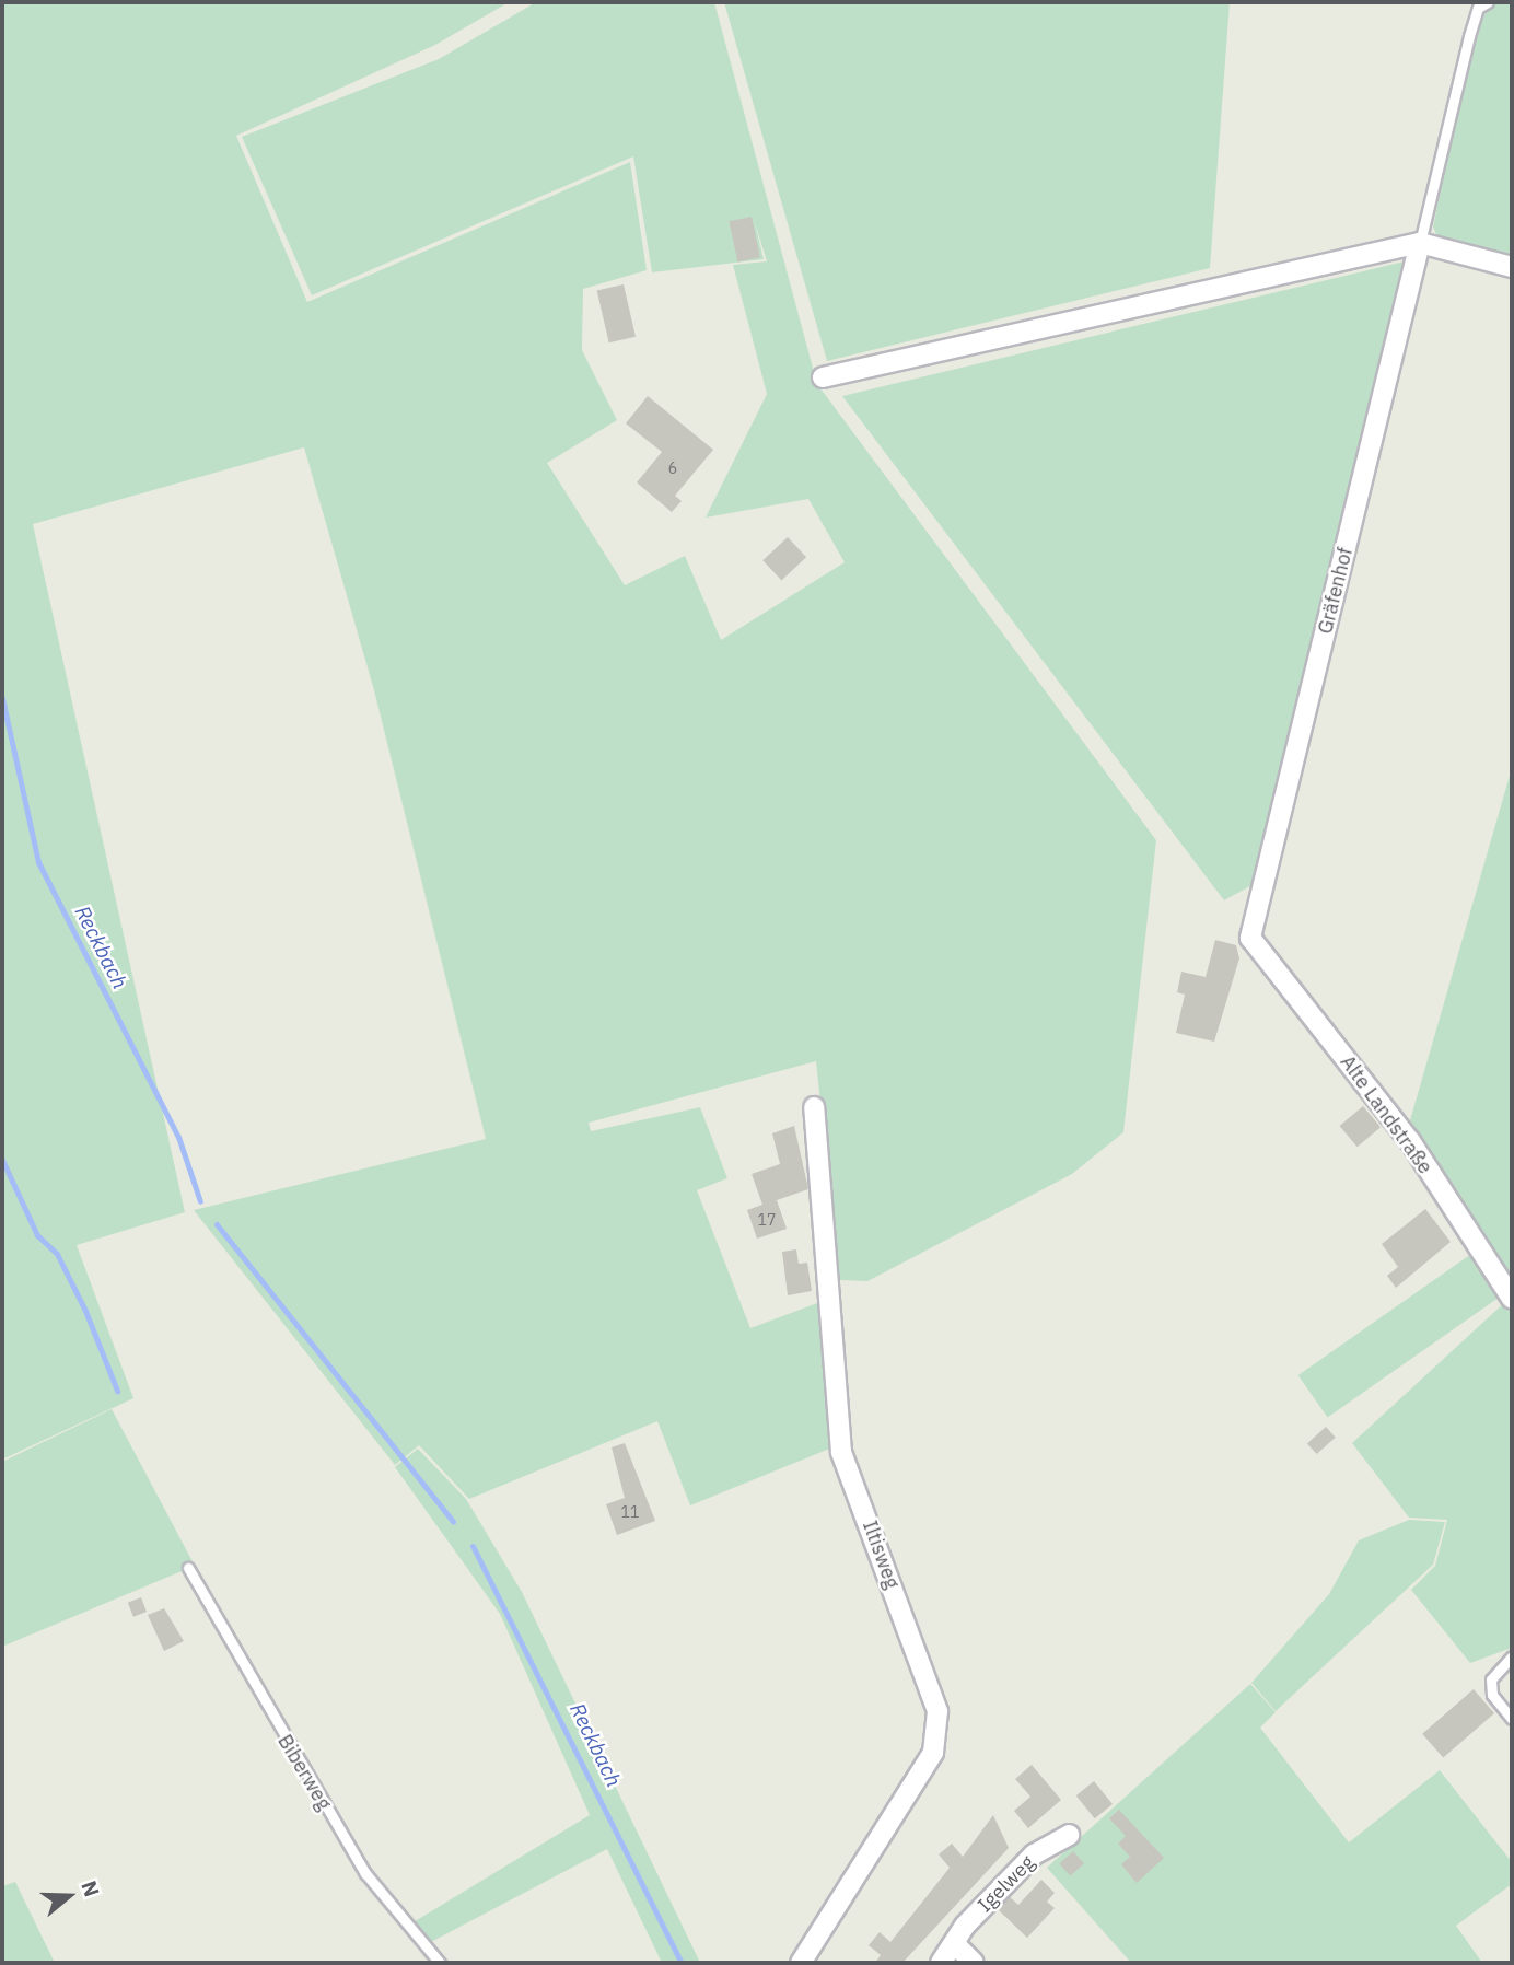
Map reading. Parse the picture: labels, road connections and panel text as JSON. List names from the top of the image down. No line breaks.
{"streets":{"street":["Gräfenhof","Alte Landstraße","Iltisweg","Igelweg"],"lane":["Biberweg"]},"crossings":[["Gräfenhof","Alte Landstraße"]],"water":["Reckbach"],"house_numbers":["6","17","11"],"north":"right"}
